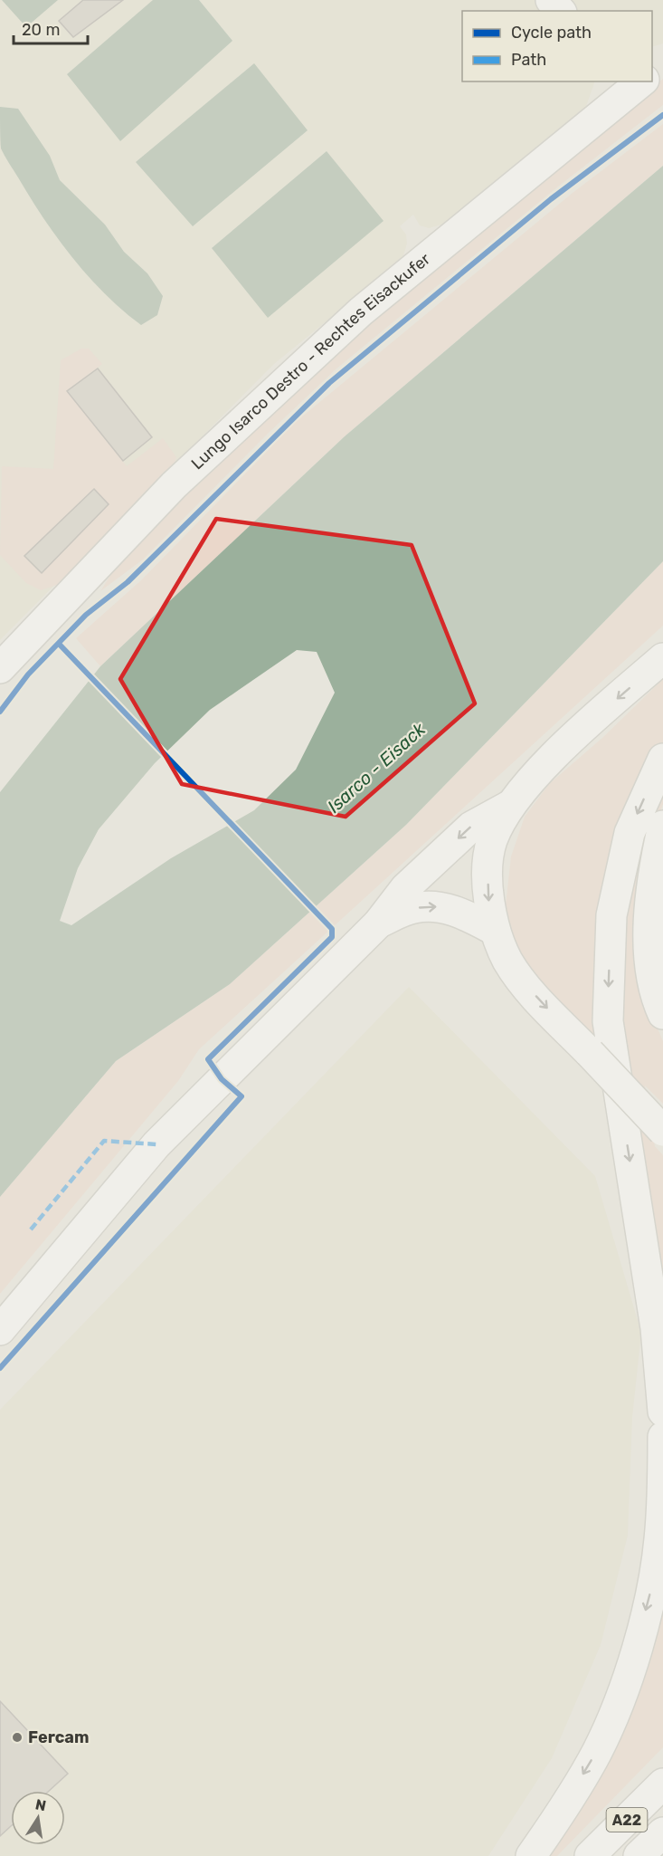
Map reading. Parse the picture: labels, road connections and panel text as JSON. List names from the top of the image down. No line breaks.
{"streets":{"main road":["Lungo Isarco Destro - Rechtes Eisackufer","A22"]},"water":["Isarco - Eisack"],"places":["Fercam"],"legend":["Cycle path","Path"],"scale_bar":"20 m","north":"top"}
